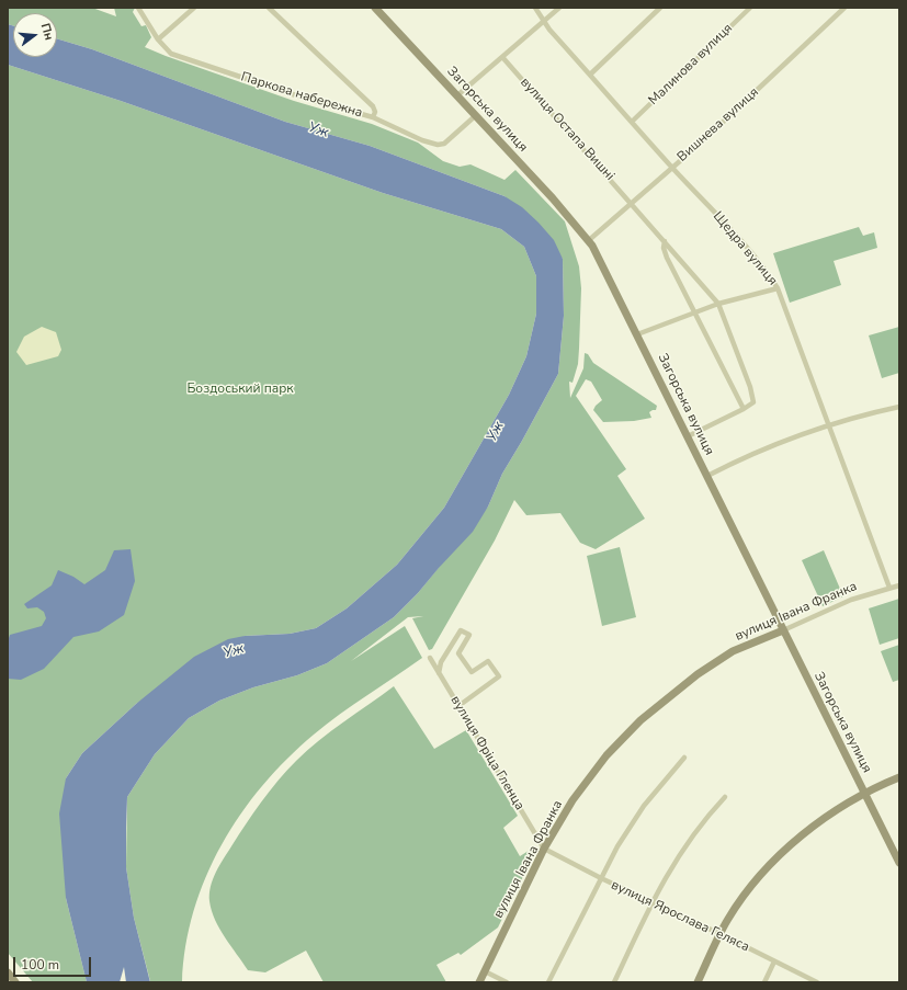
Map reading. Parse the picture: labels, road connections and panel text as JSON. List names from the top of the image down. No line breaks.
{"streets":{"street":["Малинова вулиця","Паркова набережна","Загорська вулиця","Вишнева вулиця","вулиця Остапа Вишні","Щедра вулиця","вулиця Івана Франка","вулиця Фріца Гленца","вулиця Ярослава Геляса"]},"crossings":[["Малинова вулиця","Щедра вулиця"],["Паркова набережна","Загорська вулиця"],["Загорська вулиця","Вишнева вулиця"],["Загорська вулиця","вулиця Івана Франка"],["Вишнева вулиця","вулиця Остапа Вишні"],["Вишнева вулиця","Щедра вулиця"],["Щедра вулиця","вулиця Івана Франка"],["вулиця Івана Франка","вулиця Фріца Гленца"],["вулиця Івана Франка","вулиця Ярослава Геляса"],["вулиця Фріца Гленца","вулиця Ярослава Геляса"]],"water":["Уж"],"parks":["Боздоський парк"],"scale_bar":"100 m","north":"right"}
